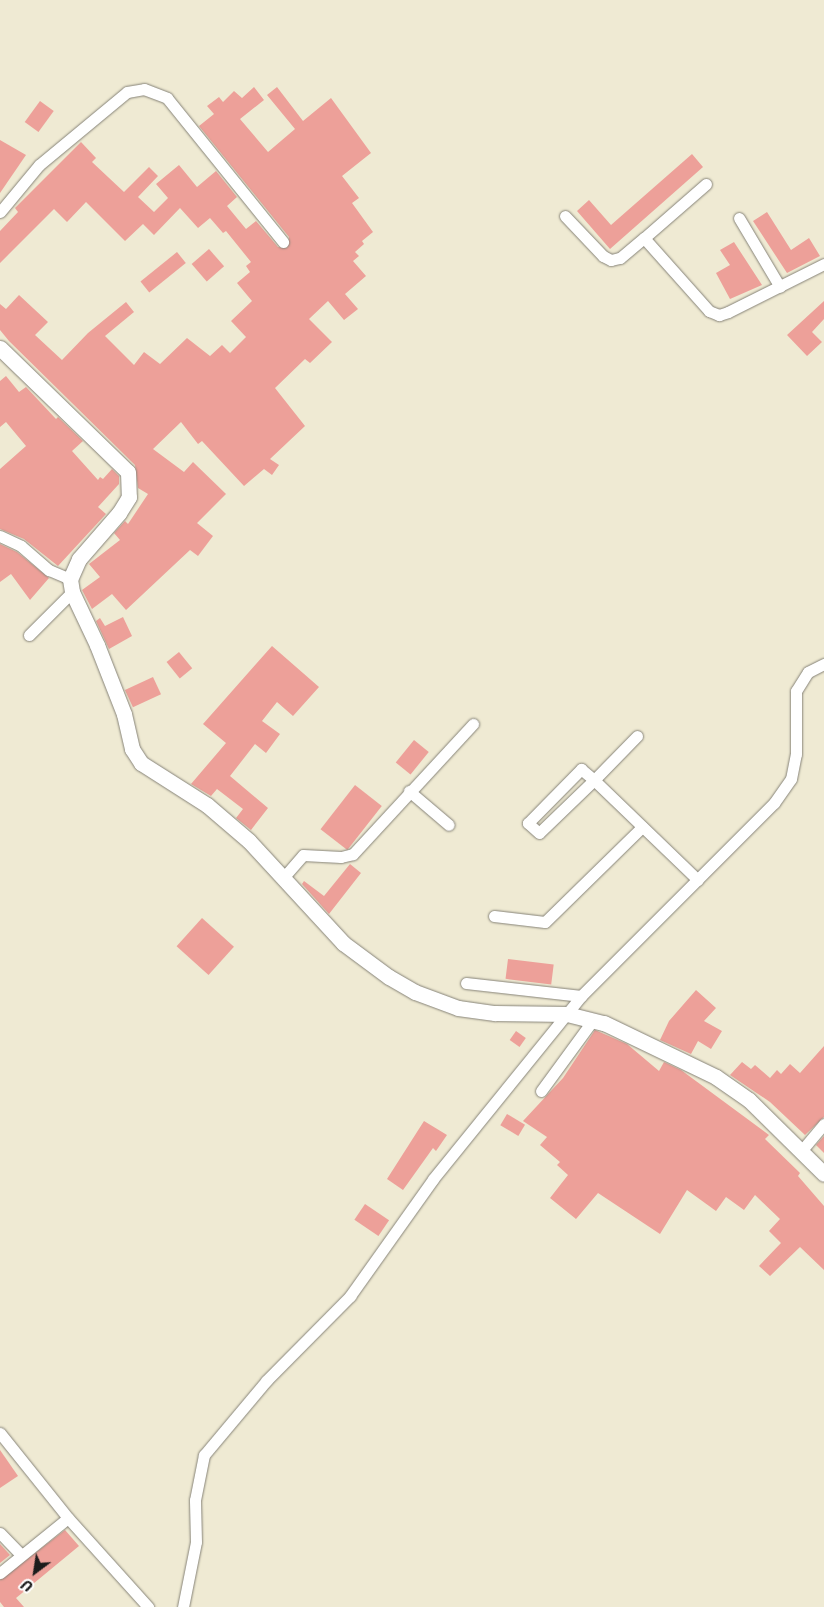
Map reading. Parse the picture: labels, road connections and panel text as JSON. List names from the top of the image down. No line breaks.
{"north":"bottom left"}
